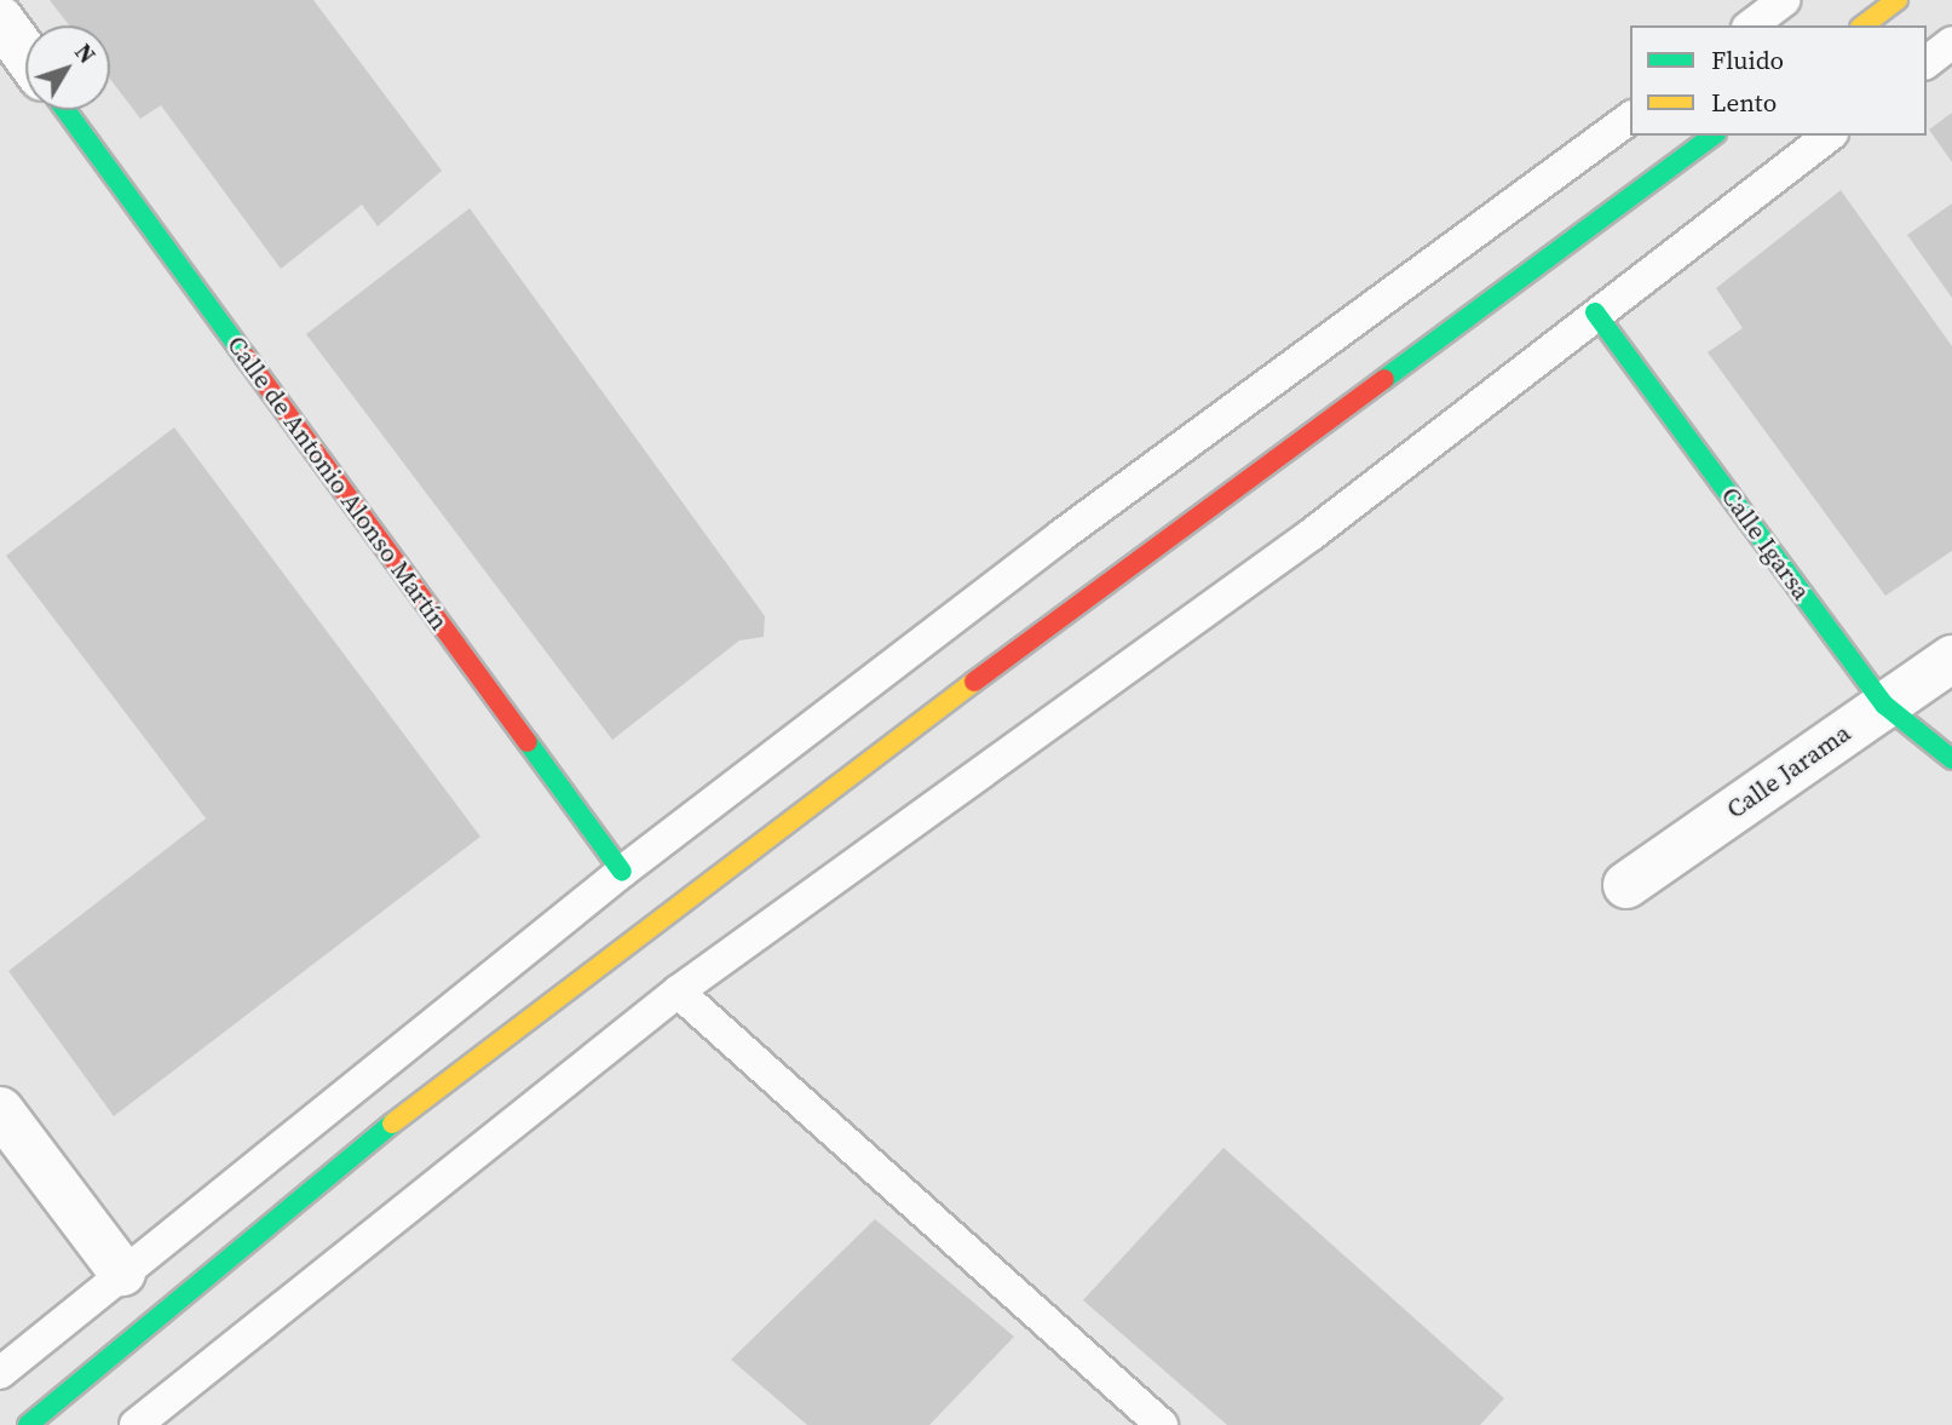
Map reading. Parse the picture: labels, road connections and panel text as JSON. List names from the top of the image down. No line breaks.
{"streets":{"main road":["Calle de Antonio Alonso Martín","Calle Igarsa"],"street":["Calle Jarama"]},"crossings":[["Calle Igarsa","Calle Jarama"]],"legend":["Fluido","Lento"],"north":"top right"}
